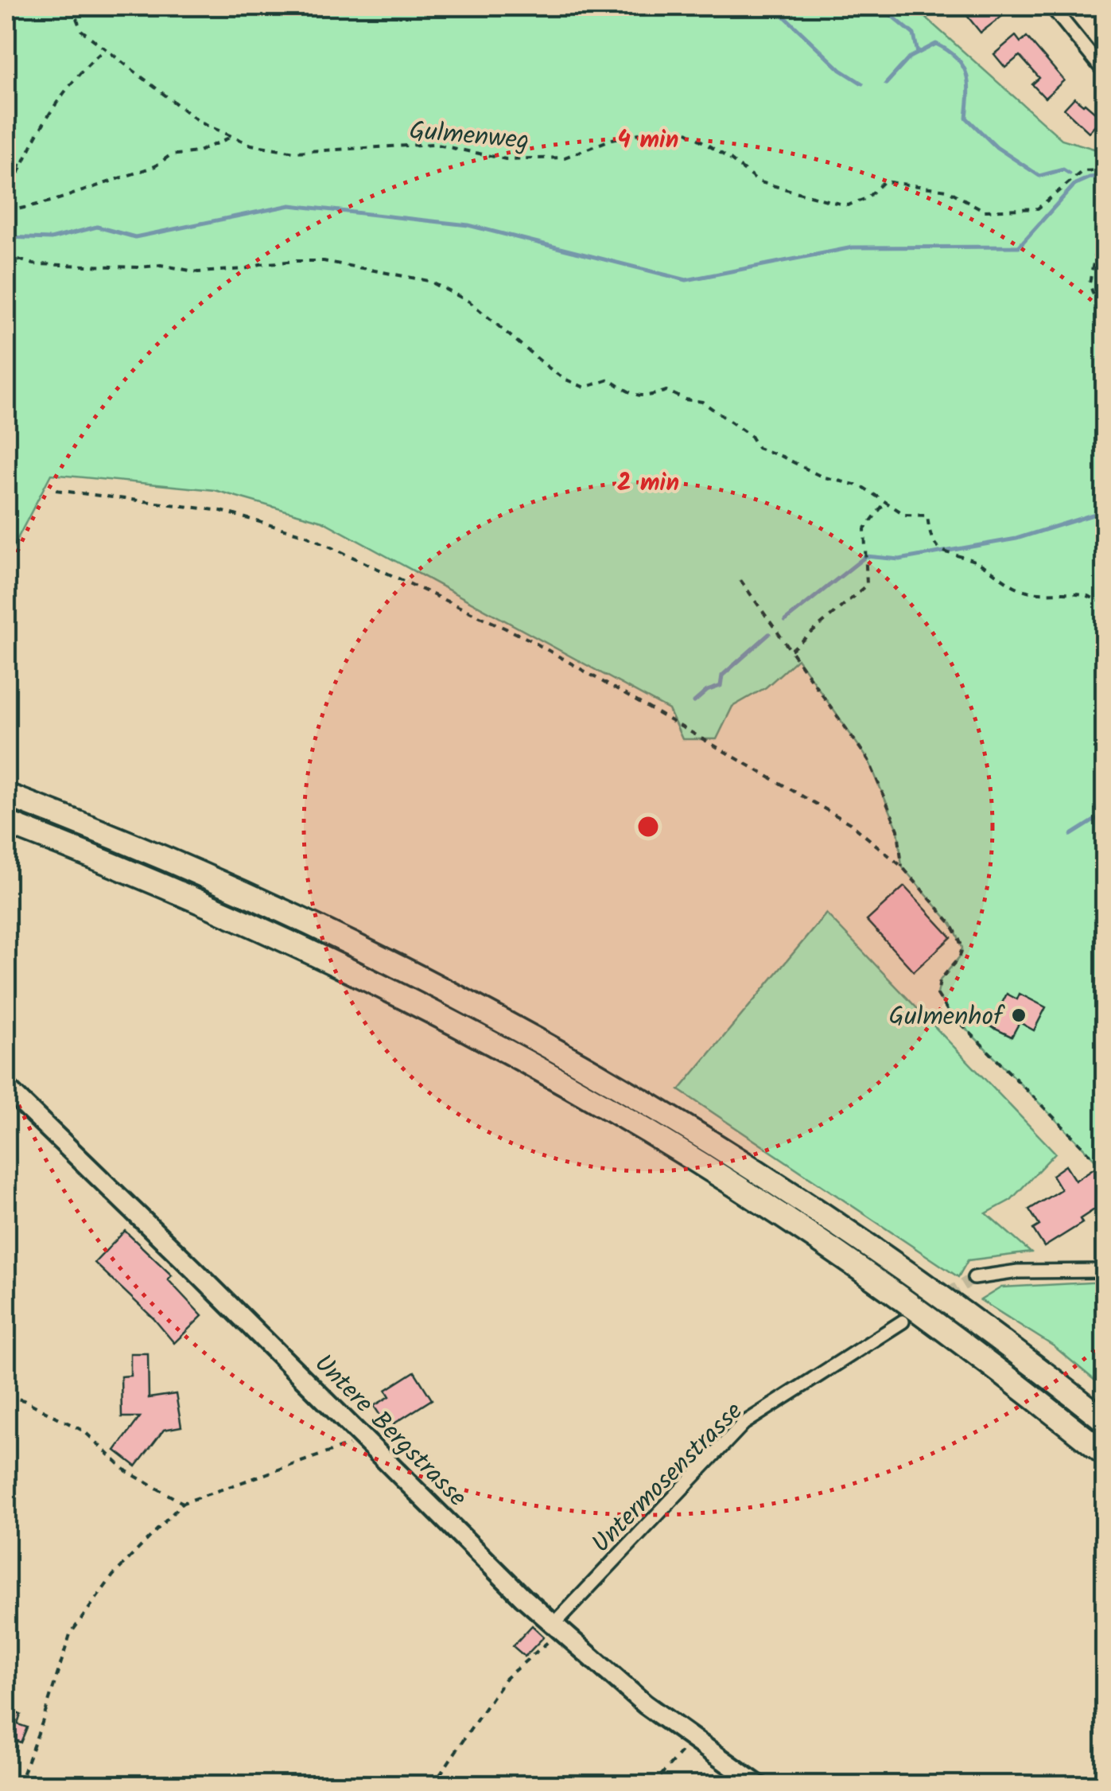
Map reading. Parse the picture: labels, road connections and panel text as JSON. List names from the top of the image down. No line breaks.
{"streets":{"main road":["Untere Bergstrasse"],"street":["Untermosenstrasse"],"path":["Gulmenweg"]},"crossings":[["Untere Bergstrasse","Untermosenstrasse"]],"places":["Gulmenhof"],"rings":["4 min","2 min"]}
